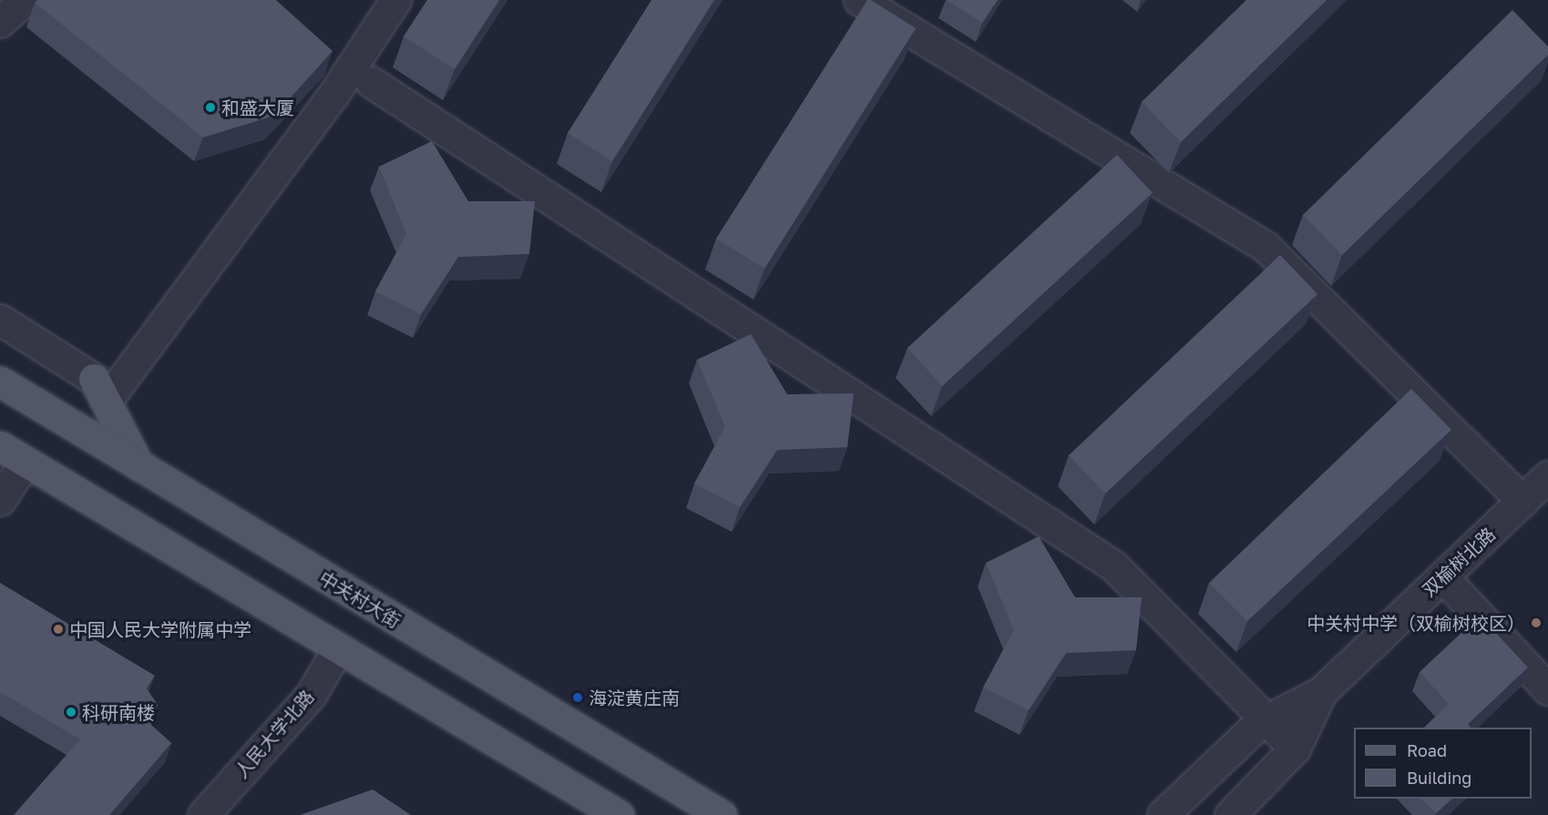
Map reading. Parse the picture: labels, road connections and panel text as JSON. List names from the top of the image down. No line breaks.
{"streets":{"main road":["中关村大街"],"street":["双榆树北路","人民大学北路"]},"places":["和盛大厦","中关村中学（双榆树校区）","中国人民大学附属中学","海淀黄庄南","科研南楼"],"legend":["Road","Building"]}
